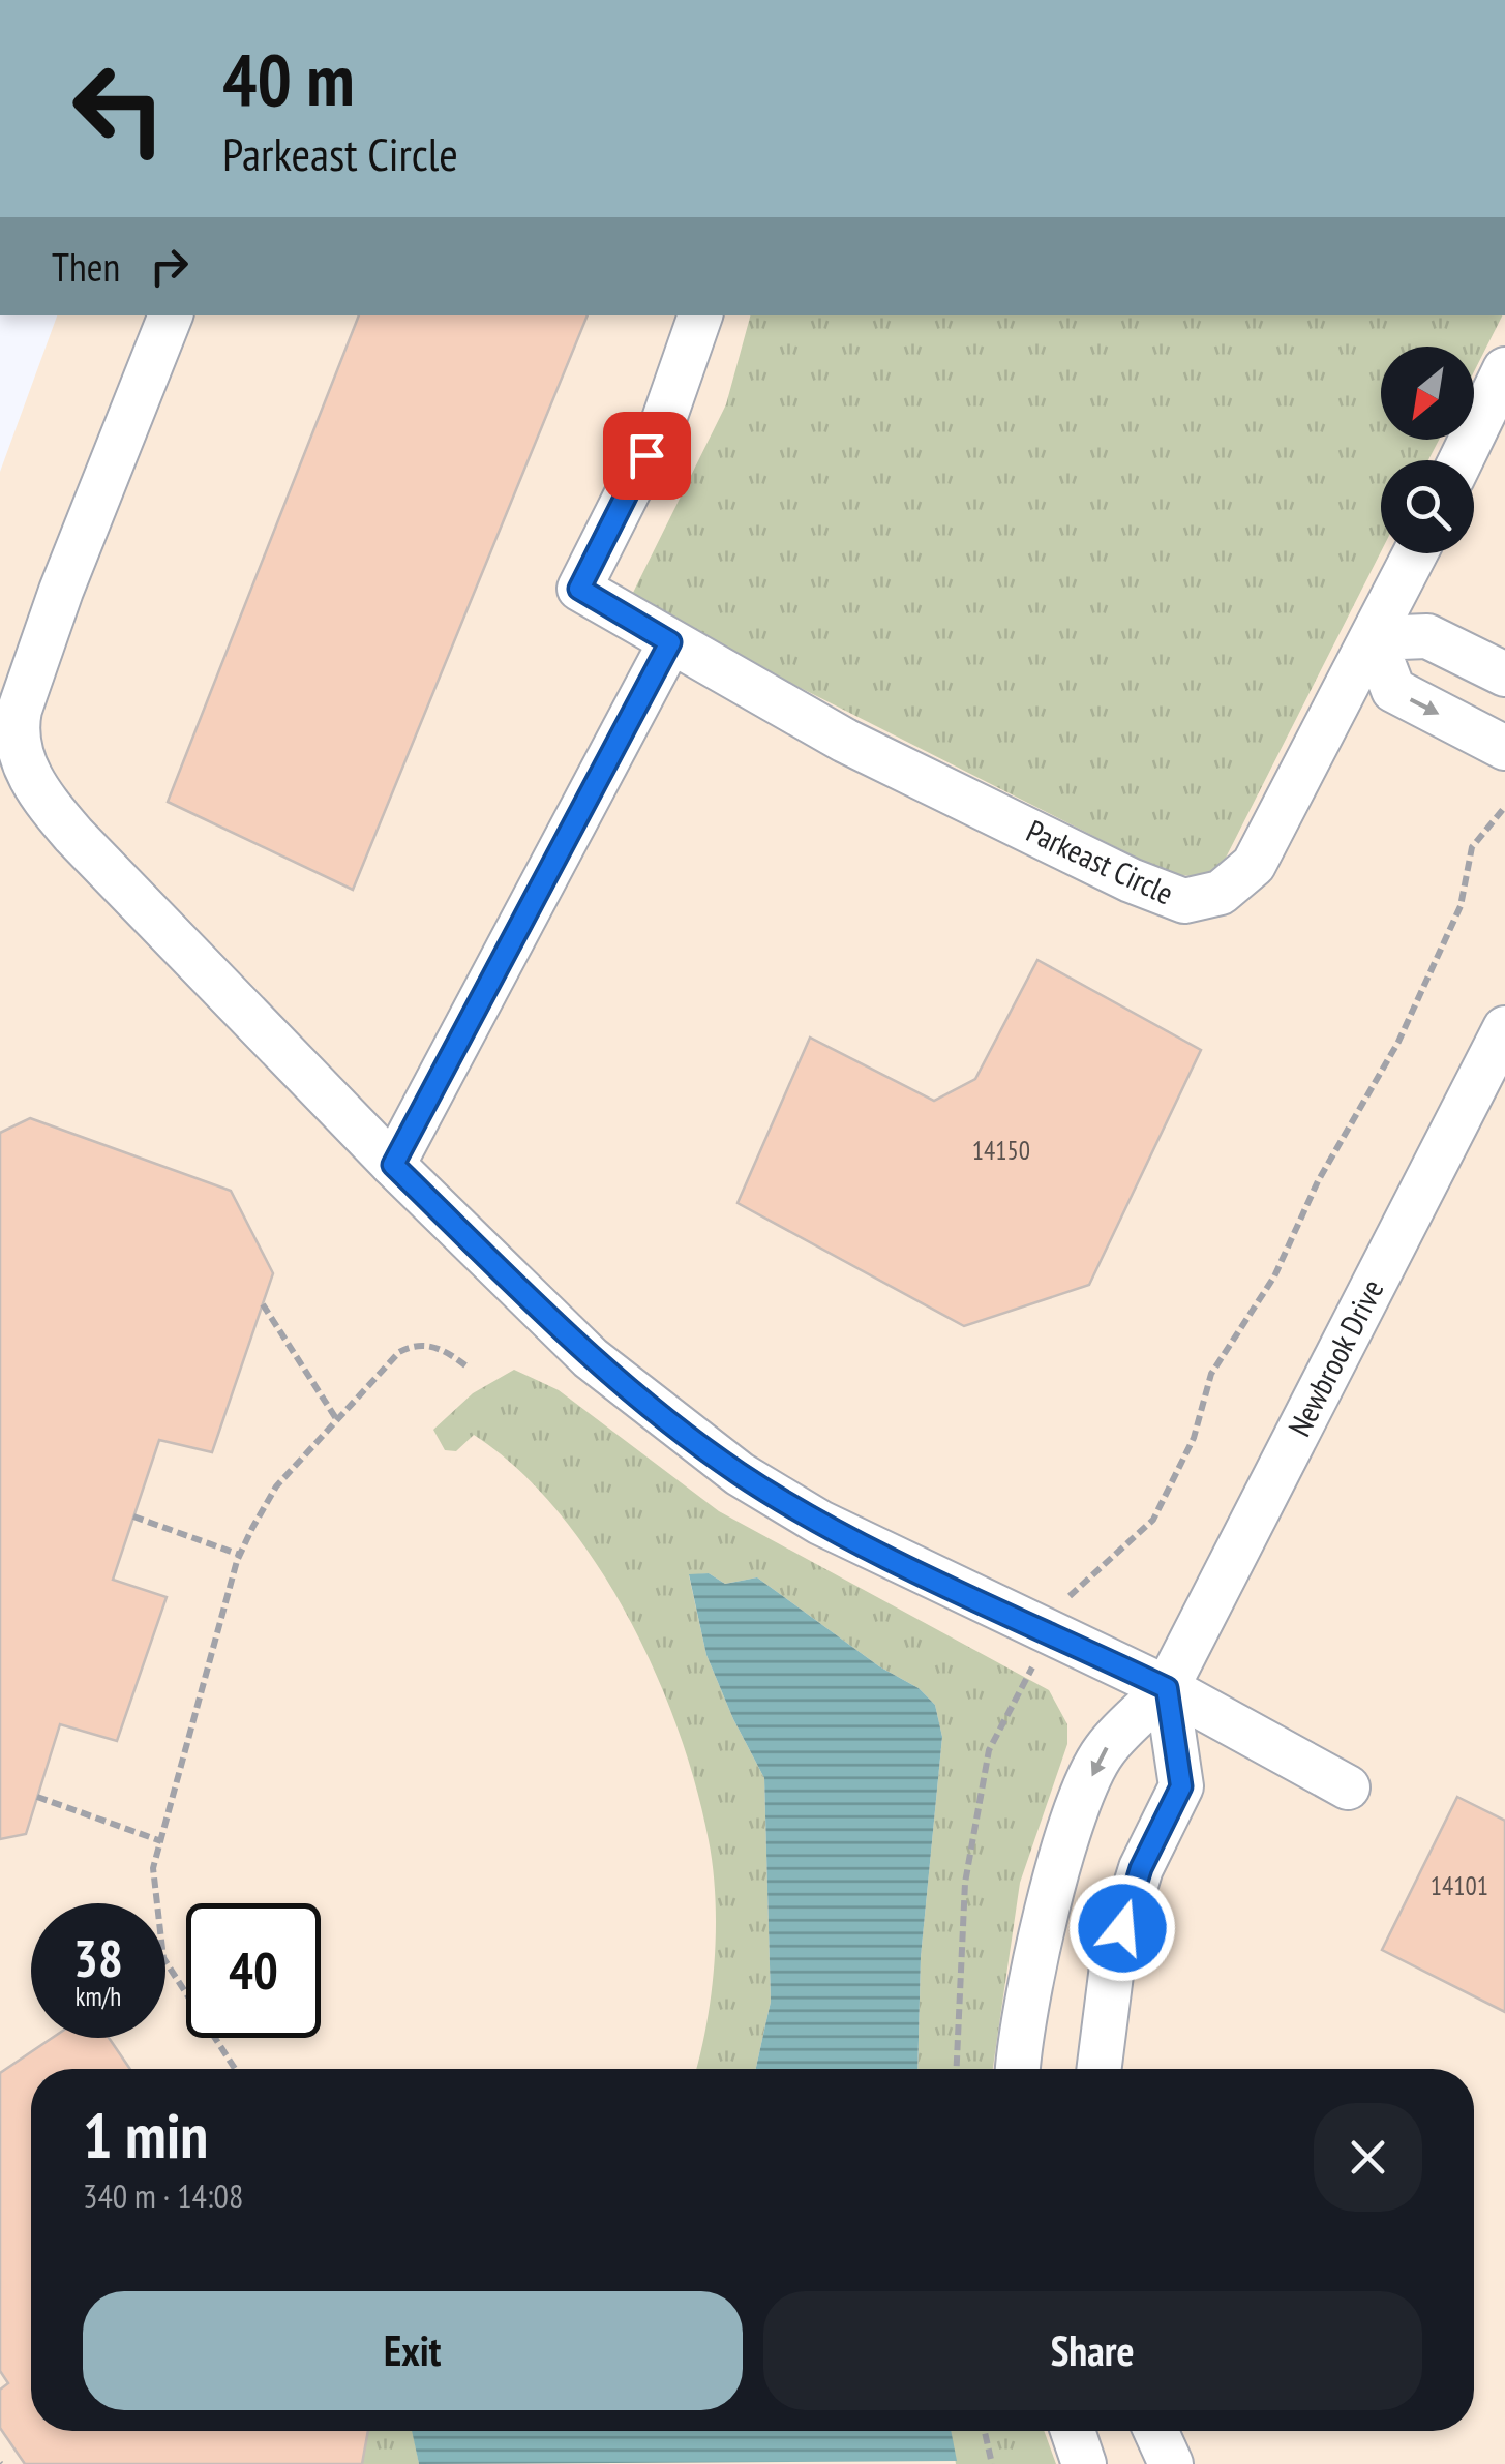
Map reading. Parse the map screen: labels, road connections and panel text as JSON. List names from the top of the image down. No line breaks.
{"streets":{"street":["Parkeast Circle","Newbrook Drive"]},"house_numbers":["14150","14101"],"north":"bottom left","page":{"turn":["40 m","Parkeast Circle"],"then":"Then","speed":"38 km/h","limit":"40","heading":["1 min","340 m · 14:08"],"buttons":["Exit","Share"]}}
